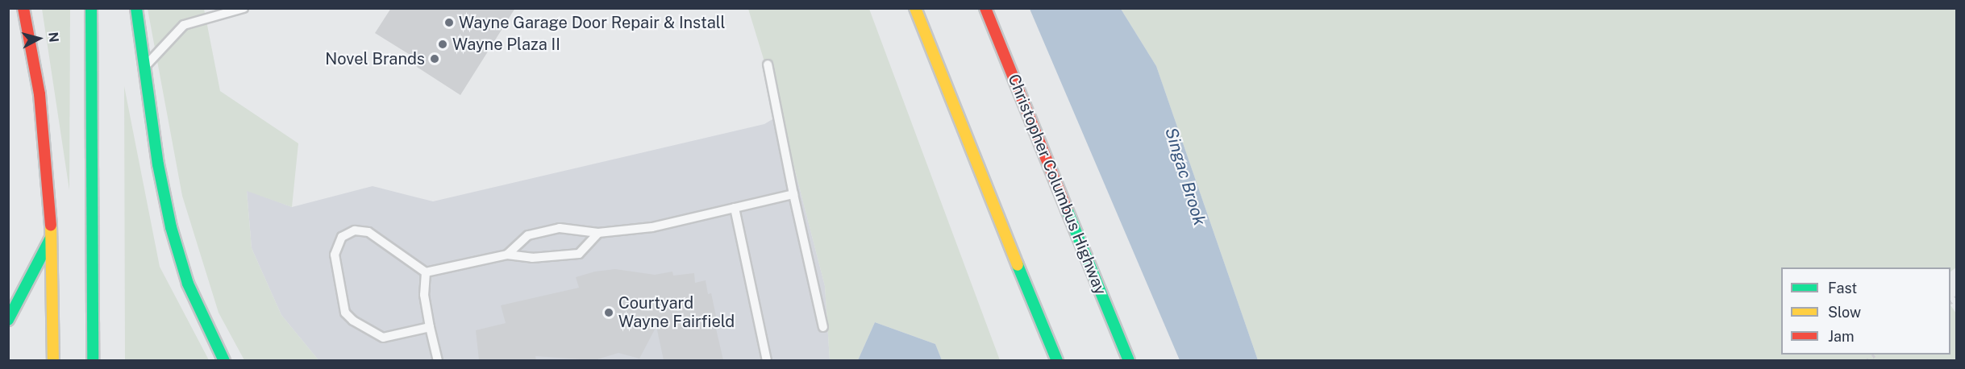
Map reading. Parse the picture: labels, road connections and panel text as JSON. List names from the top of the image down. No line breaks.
{"streets":{"highway":["Christopher Columbus Highway"]},"water":["Singac Brook"],"places":["Wayne Garage Door Repair & Install","Wayne Plaza II","Novel Brands","Courtyard Wayne Fairfield"],"legend":["Fast","Slow","Jam"],"north":"right"}
